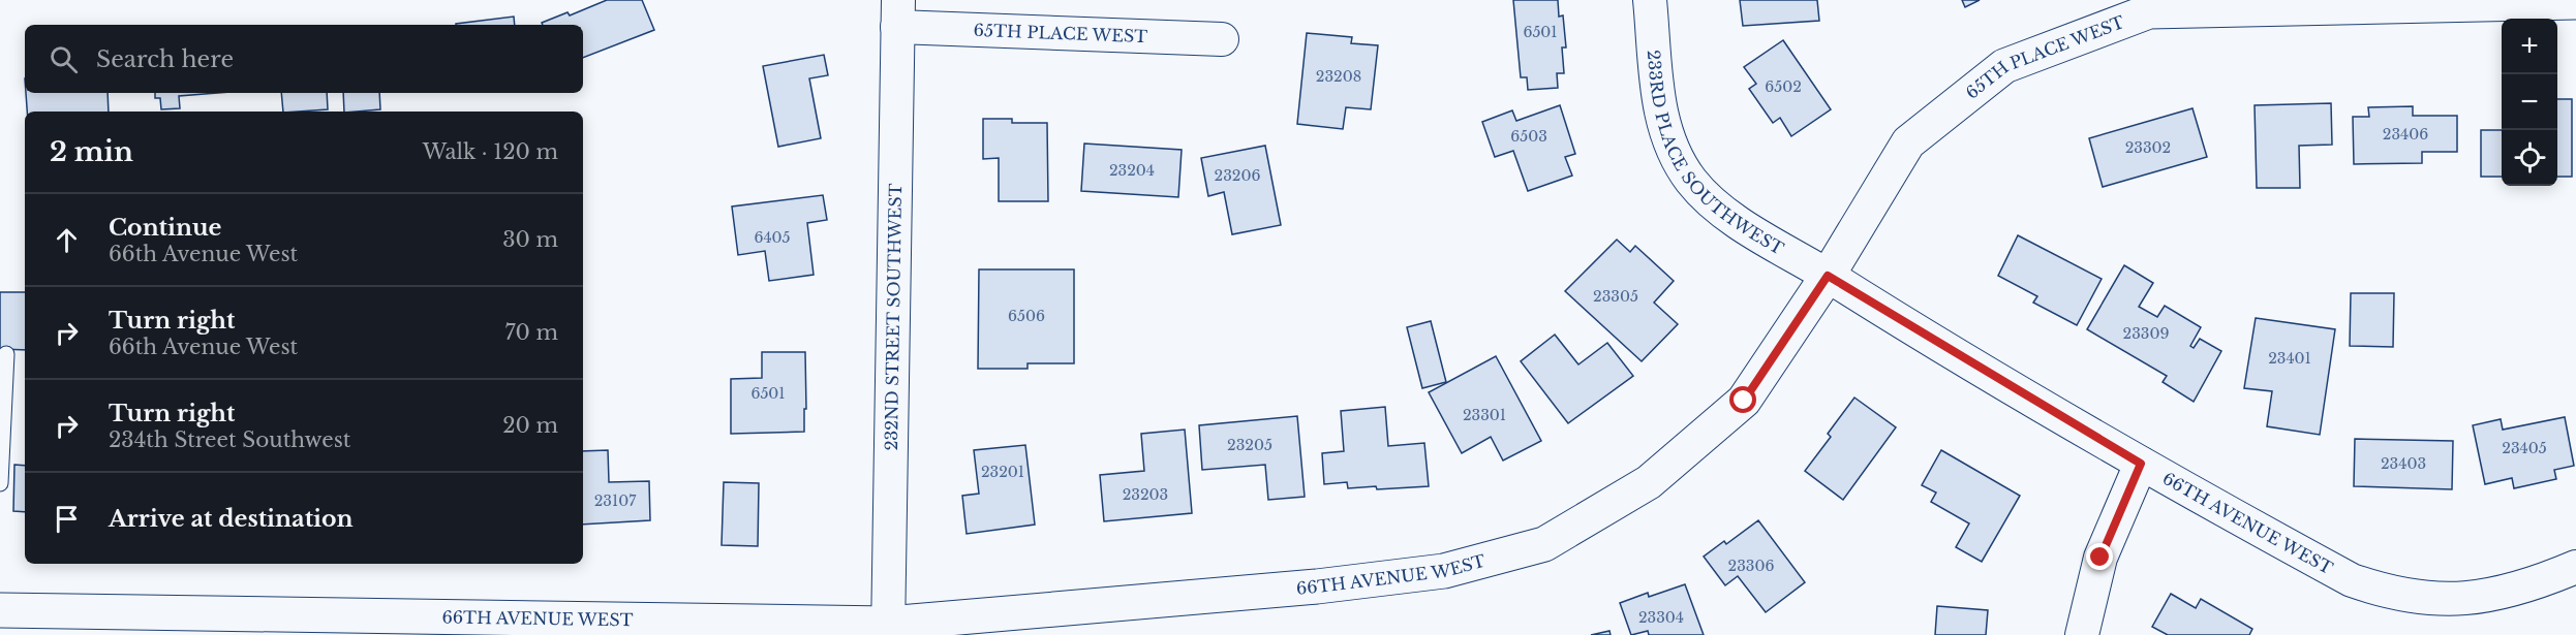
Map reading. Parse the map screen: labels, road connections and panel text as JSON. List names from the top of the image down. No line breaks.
{"streets":{"street":["65TH PLACE WEST","233RD PLACE SOUTHWEST","232ND STREET SOUTHWEST","66TH AVENUE WEST"]},"crossings":[["65TH PLACE WEST","233RD PLACE SOUTHWEST"],["65TH PLACE WEST","232ND STREET SOUTHWEST"],["65TH PLACE WEST","66TH AVENUE WEST"],["233RD PLACE SOUTHWEST","66TH AVENUE WEST"],["232ND STREET SOUTHWEST","66TH AVENUE WEST"]],"house_numbers":["6501","23208","6502","23406","6503","23302","23204","23206","6405","23305","6506","23309","23401","6501","23301","23205","23405","23403","23201","23203","23107","23306","23304"],"page":{"map_buttons":["+","−"],"search":"Search here","heading":["2 min","Walk · 120 m"],"list":[["Continue","66th Avenue West","30 m"],["Turn right","66th Avenue West","70 m"],["Turn right","234th Street Southwest","20 m"],"Arrive at destination"]}}
